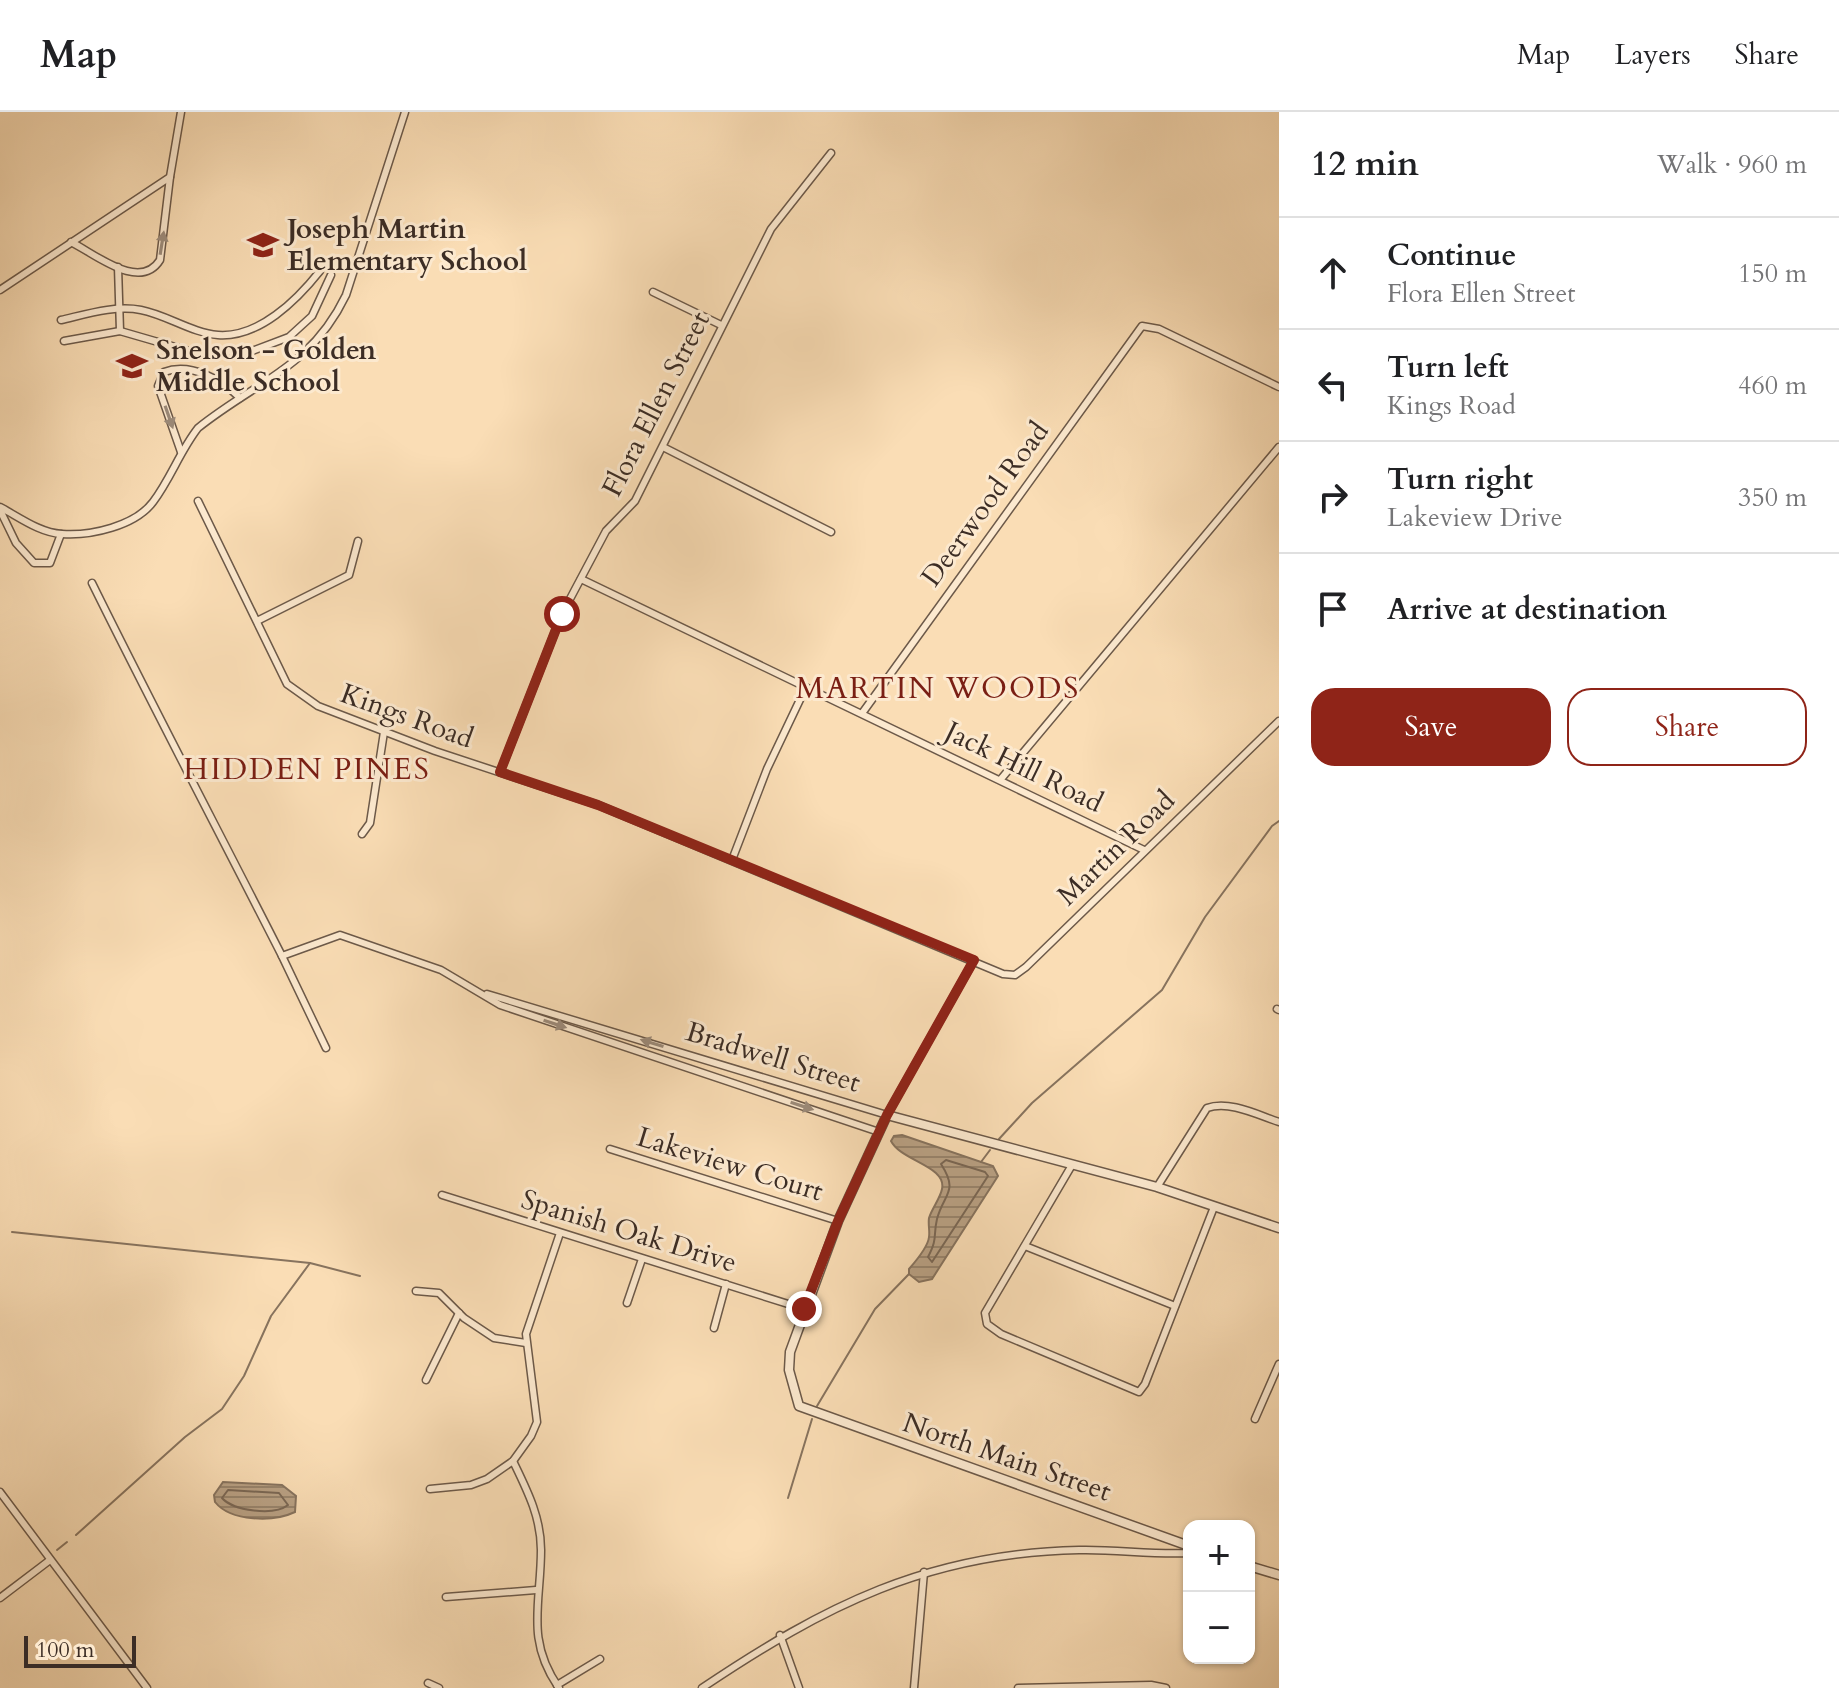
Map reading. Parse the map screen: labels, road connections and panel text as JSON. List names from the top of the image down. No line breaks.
{"streets":{"street":["Flora Ellen Street","Deerwood Road","Kings Road","Jack Hill Road","Martin Road","Bradwell Street","Lakeview Court","Spanish Oak Drive","North Main Street"]},"crossings":[["Flora Ellen Street","Kings Road"],["Flora Ellen Street","Jack Hill Road"],["Deerwood Road","Jack Hill Road"],["Kings Road","Martin Road"],["Jack Hill Road","Martin Road"],["Spanish Oak Drive","North Main Street"]],"districts":["MARTIN WOODS","HIDDEN PINES"],"places":{"school or university":["Joseph Martin Elementary School","Snelson - Golden Middle School"]},"scale_bar":"100 m","page":{"header":"Map","nav":["Map","Layers","Share"],"heading":["12 min","Walk · 960 m"],"list":[["Continue","Flora Ellen Street","150 m"],["Turn left","Kings Road","460 m"],["Turn right","Lakeview Drive","350 m"],"Arrive at destination"],"buttons":["Save","Share"],"map_buttons":["+","−"],"scale":"100 m"}}
